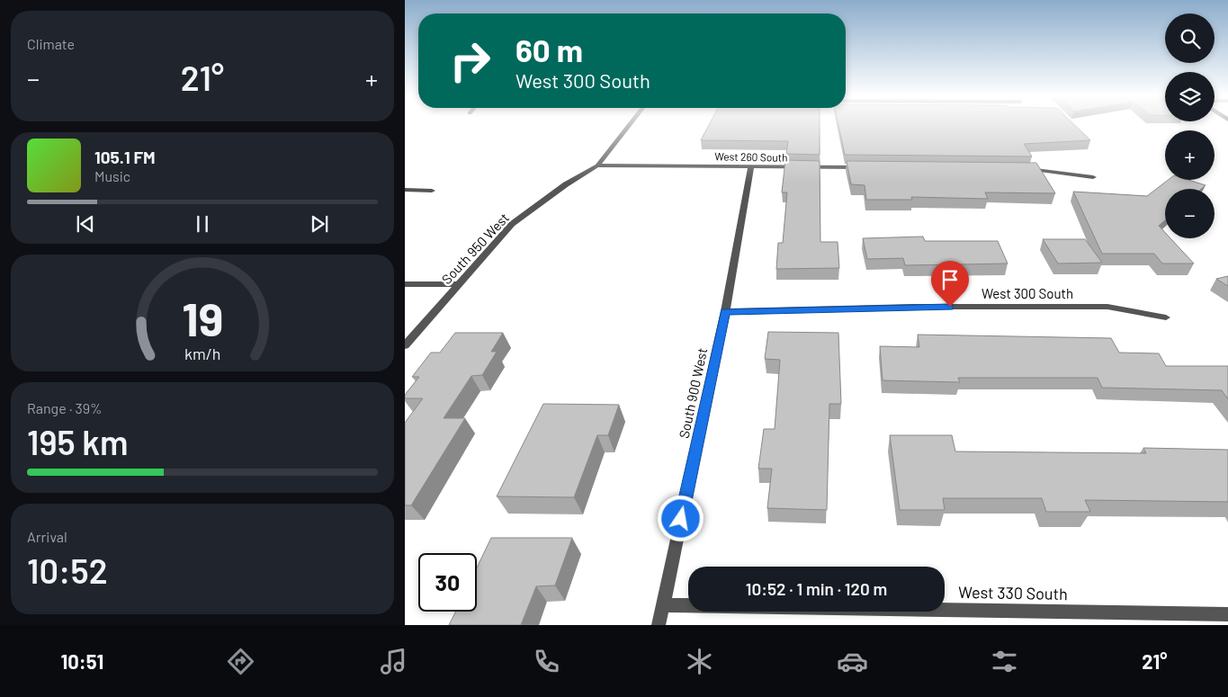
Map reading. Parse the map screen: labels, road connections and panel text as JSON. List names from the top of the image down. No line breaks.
{"streets":{"street":["West 260 South","South 950 West","West 300 South","South 900 West","West 330 South"]},"crossings":[["West 260 South","South 950 West"],["West 260 South","South 900 West"],["West 300 South","South 900 West"],["South 900 West","West 330 South"]],"page":{"tile":["Climate",["Range · 39%","195 km"],["Arrival","10:52"]],"map_buttons":["+","−"],"turn":["60 m","West 300 South"],"heat":["−","21°","+"],"song":["105.1 FM","Music"],"limit":"30","trip":"10:52 · 1 min · 120 m","tabs":["10:51","21°"],"gauge":["19","km/h"]}}
